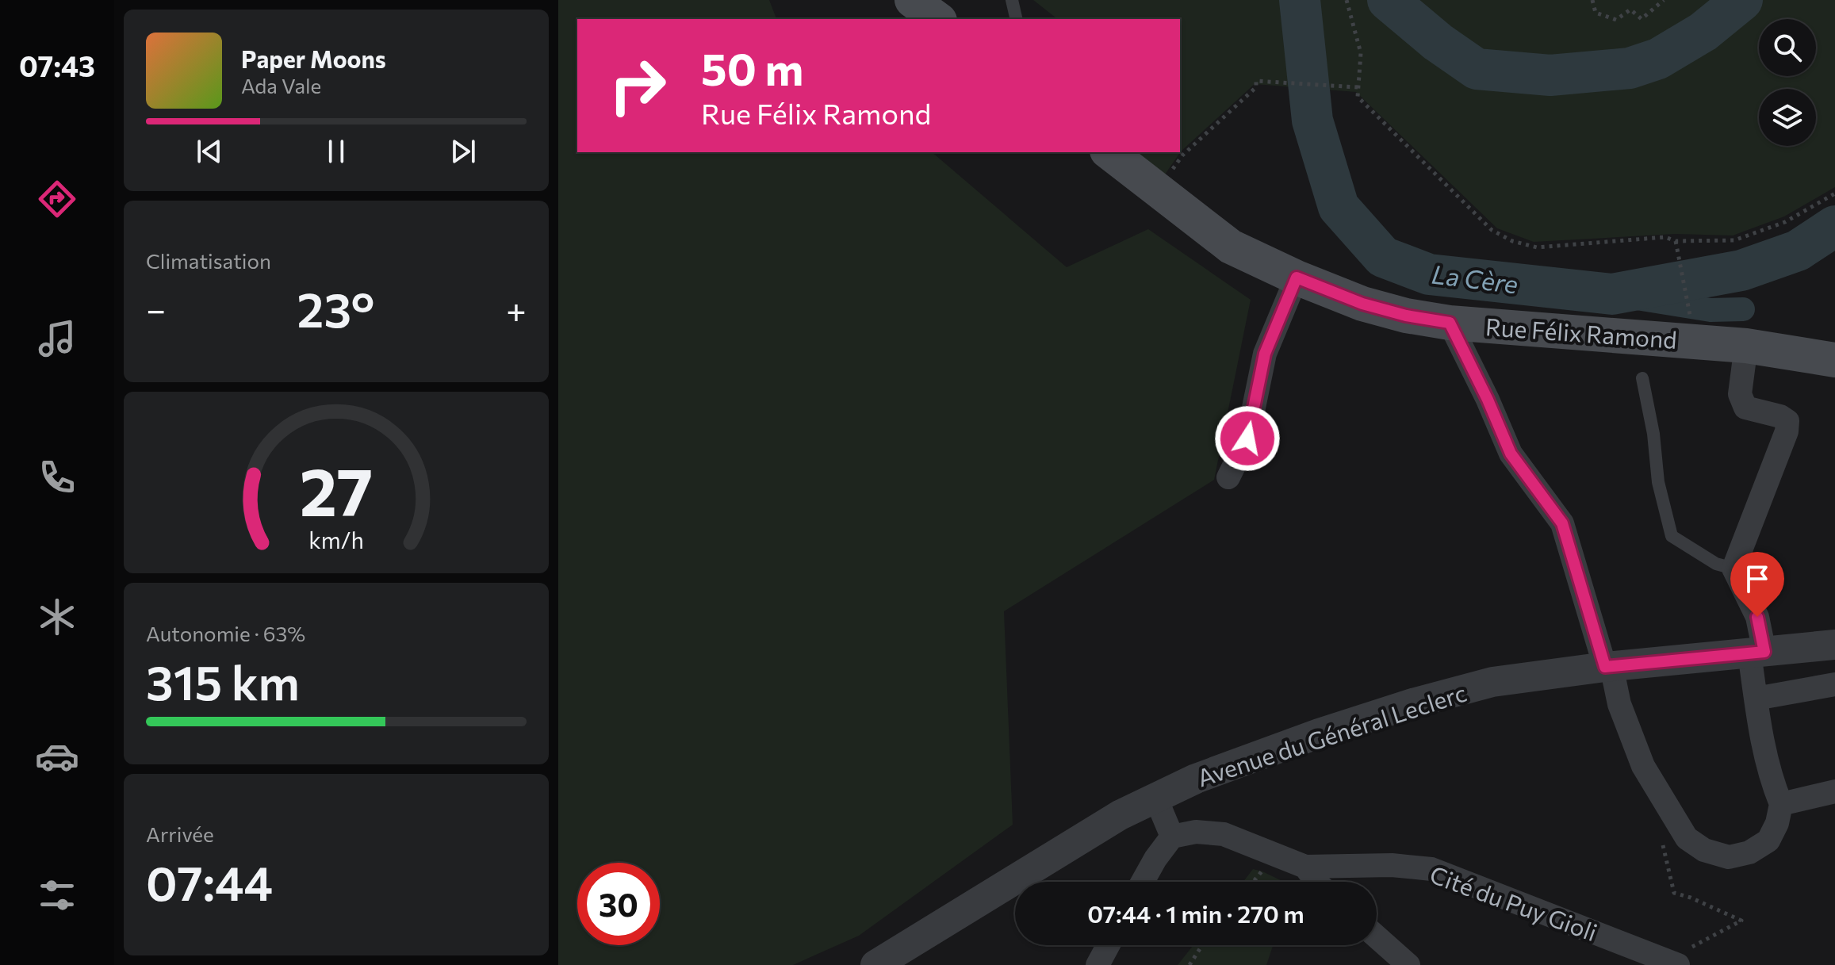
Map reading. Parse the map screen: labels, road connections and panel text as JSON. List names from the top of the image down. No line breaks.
{"streets":{"main road":["Rue Félix Ramond"],"street":["Avenue du Général Leclerc","Cité du Puy Gioli"]},"water":["La Cère"],"page":{"tabs":"07:43","turn":["50 m","Rue Félix Ramond"],"song":["Paper Moons","Ada Vale"],"tile":["Climatisation",["Autonomie · 63%","315 km"],["Arrivée","07:44"]],"heat":["−","23°","+"],"limit":"30","trip":"07:44 · 1 min · 270 m","gauge":["27","km/h"]}}
